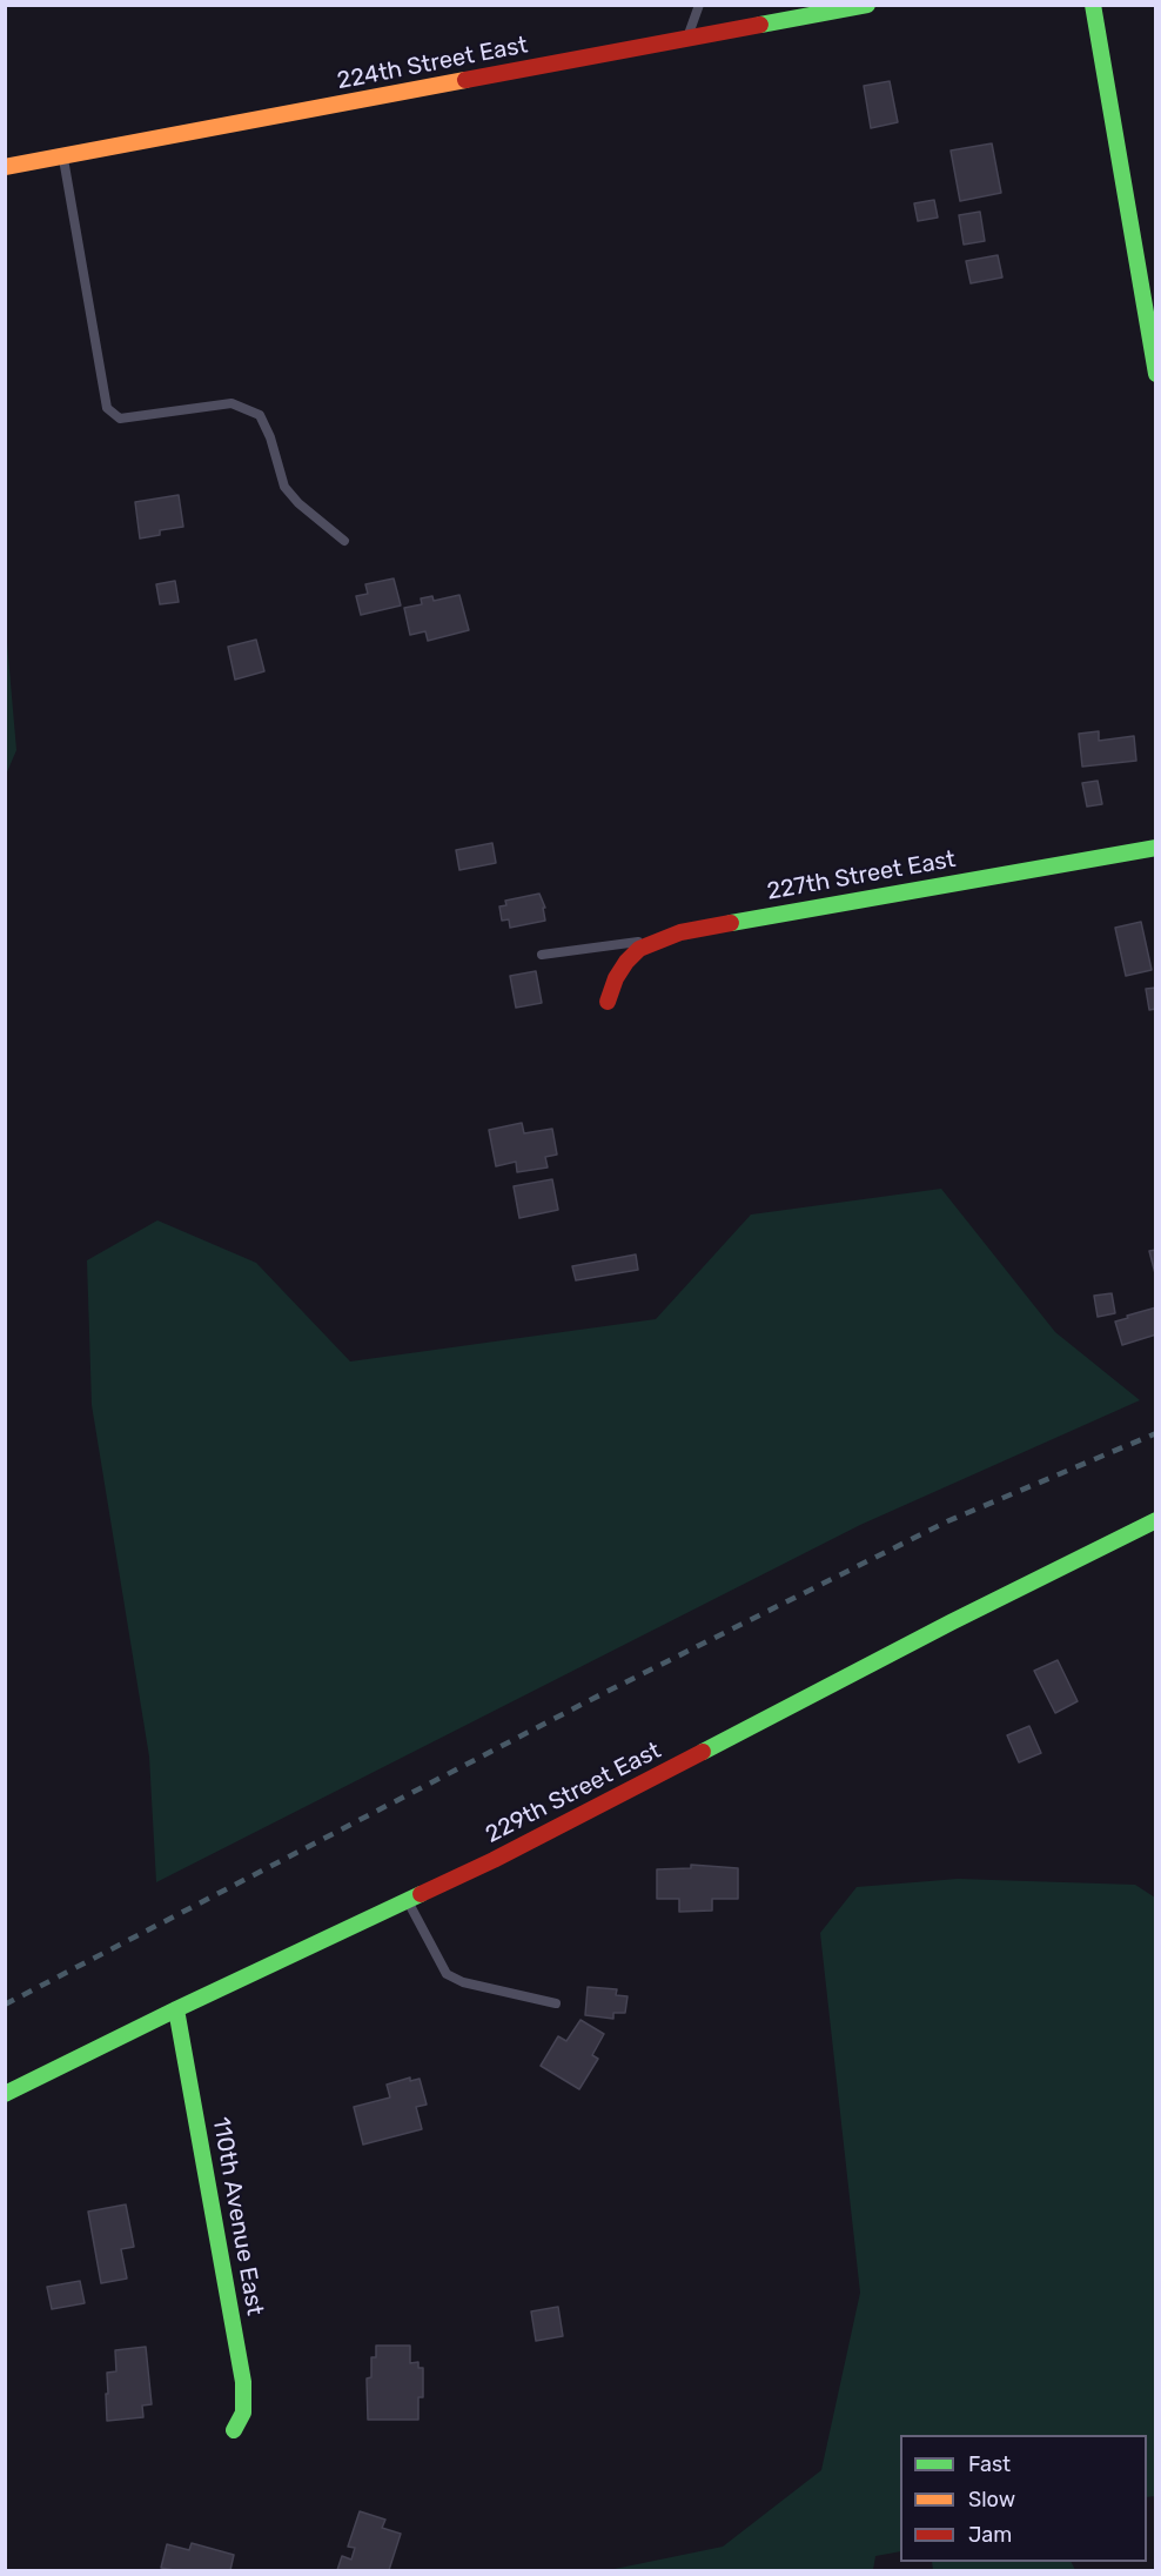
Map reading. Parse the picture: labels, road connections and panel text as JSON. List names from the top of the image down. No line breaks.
{"streets":{"street":["224th Street East","227th Street East","229th Street East","110th Avenue East"]},"crossings":[["229th Street East","110th Avenue East"]],"legend":["Fast","Slow","Jam"]}
